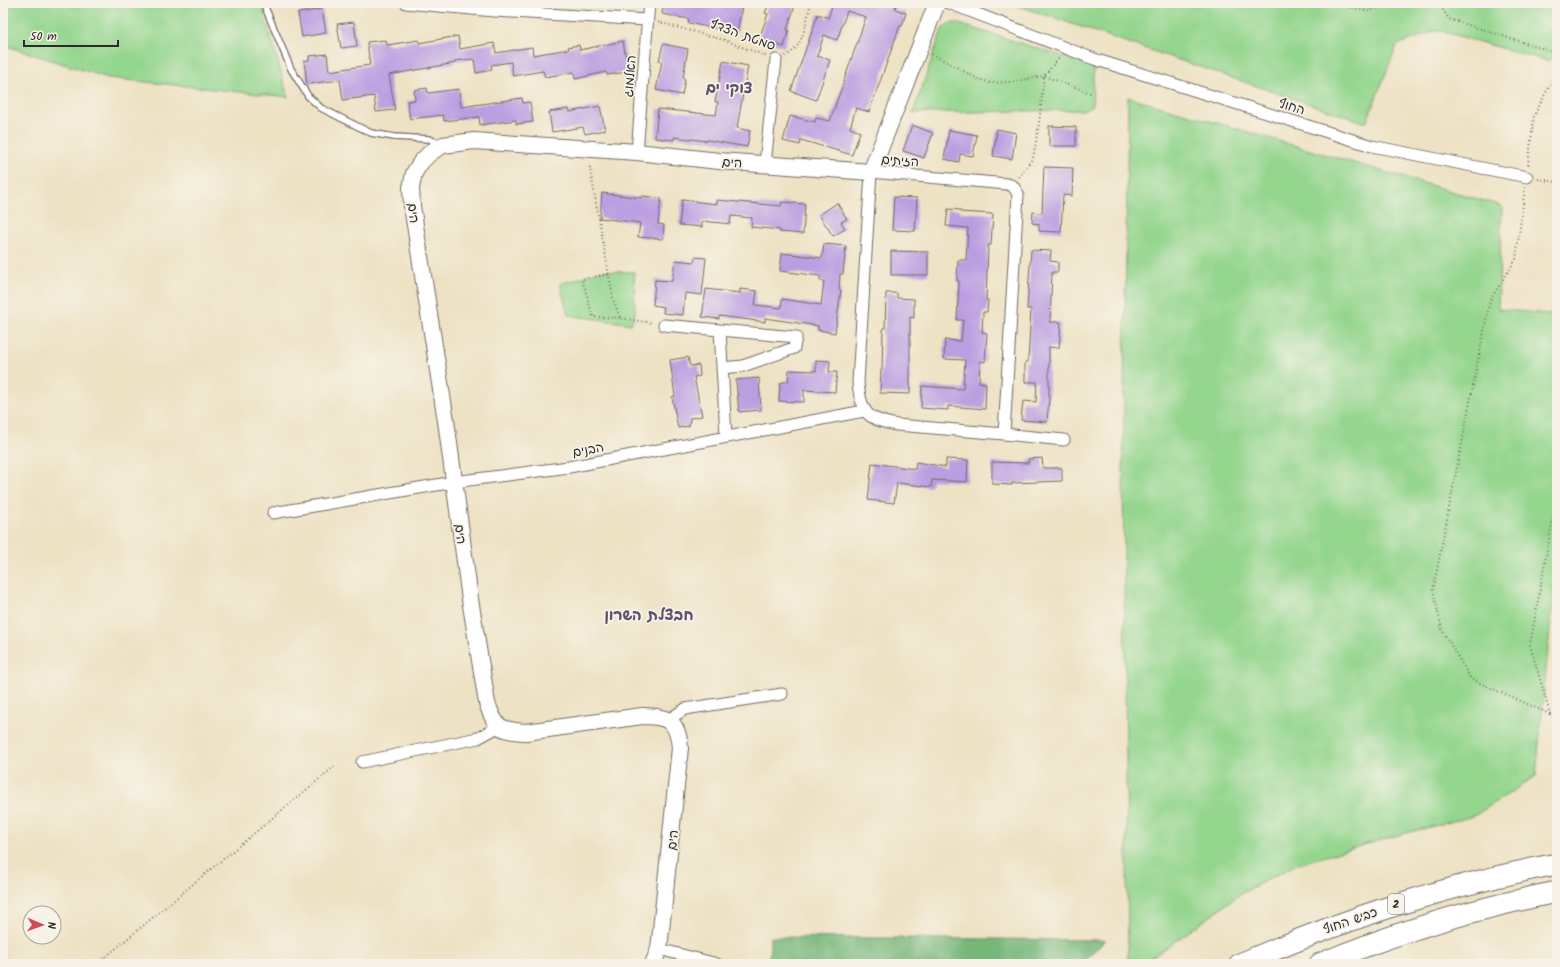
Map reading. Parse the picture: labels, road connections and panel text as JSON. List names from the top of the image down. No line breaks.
{"streets":{"highway":["2","כביש החוף"],"street":["סמטת הצדף","האלמוג","החוף","הזיתים","הים","הבנים"]},"crossings":[["סמטת הצדף","האלמוג"],["סמטת הצדף","הים"],["האלמוג","הים"],["הזיתים","הים"],["הזיתים","הבנים"],["הים","הבנים"]],"districts":["צוקי ים","חבצלת השרון"],"scale_bar":"50 m","north":"right"}
